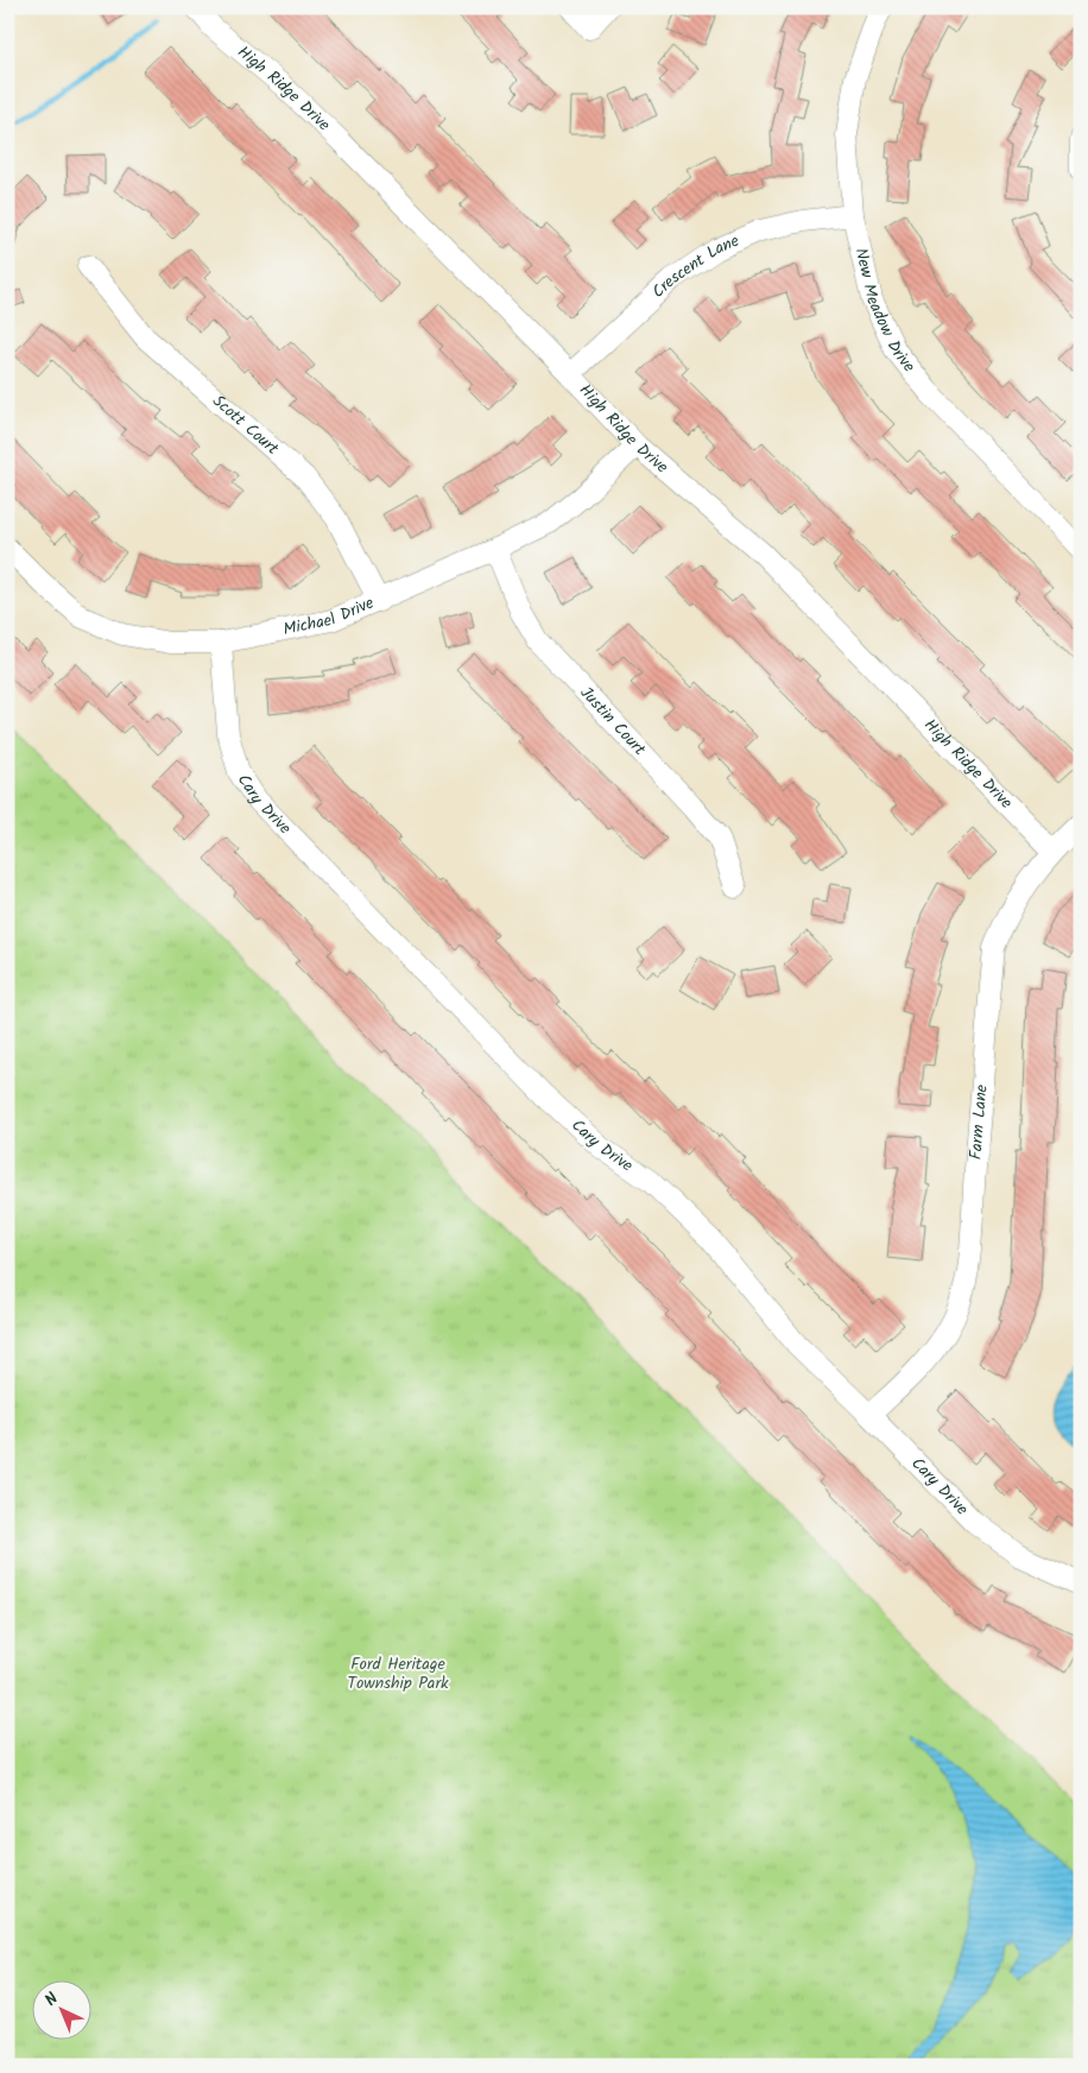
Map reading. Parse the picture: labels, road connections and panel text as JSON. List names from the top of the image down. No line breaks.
{"streets":{"street":["High Ridge Drive","Crescent Lane","New Meadow Drive","Scott Court","Michael Drive","Justin Court","Cary Drive","Farm Lane"]},"crossings":[["High Ridge Drive","Crescent Lane"],["High Ridge Drive","Michael Drive"],["High Ridge Drive","Farm Lane"],["Crescent Lane","New Meadow Drive"],["Scott Court","Michael Drive"],["Michael Drive","Justin Court"],["Michael Drive","Cary Drive"],["Cary Drive","Farm Lane"]],"parks":["Ford Heritage Township Park"],"north":"top left"}
